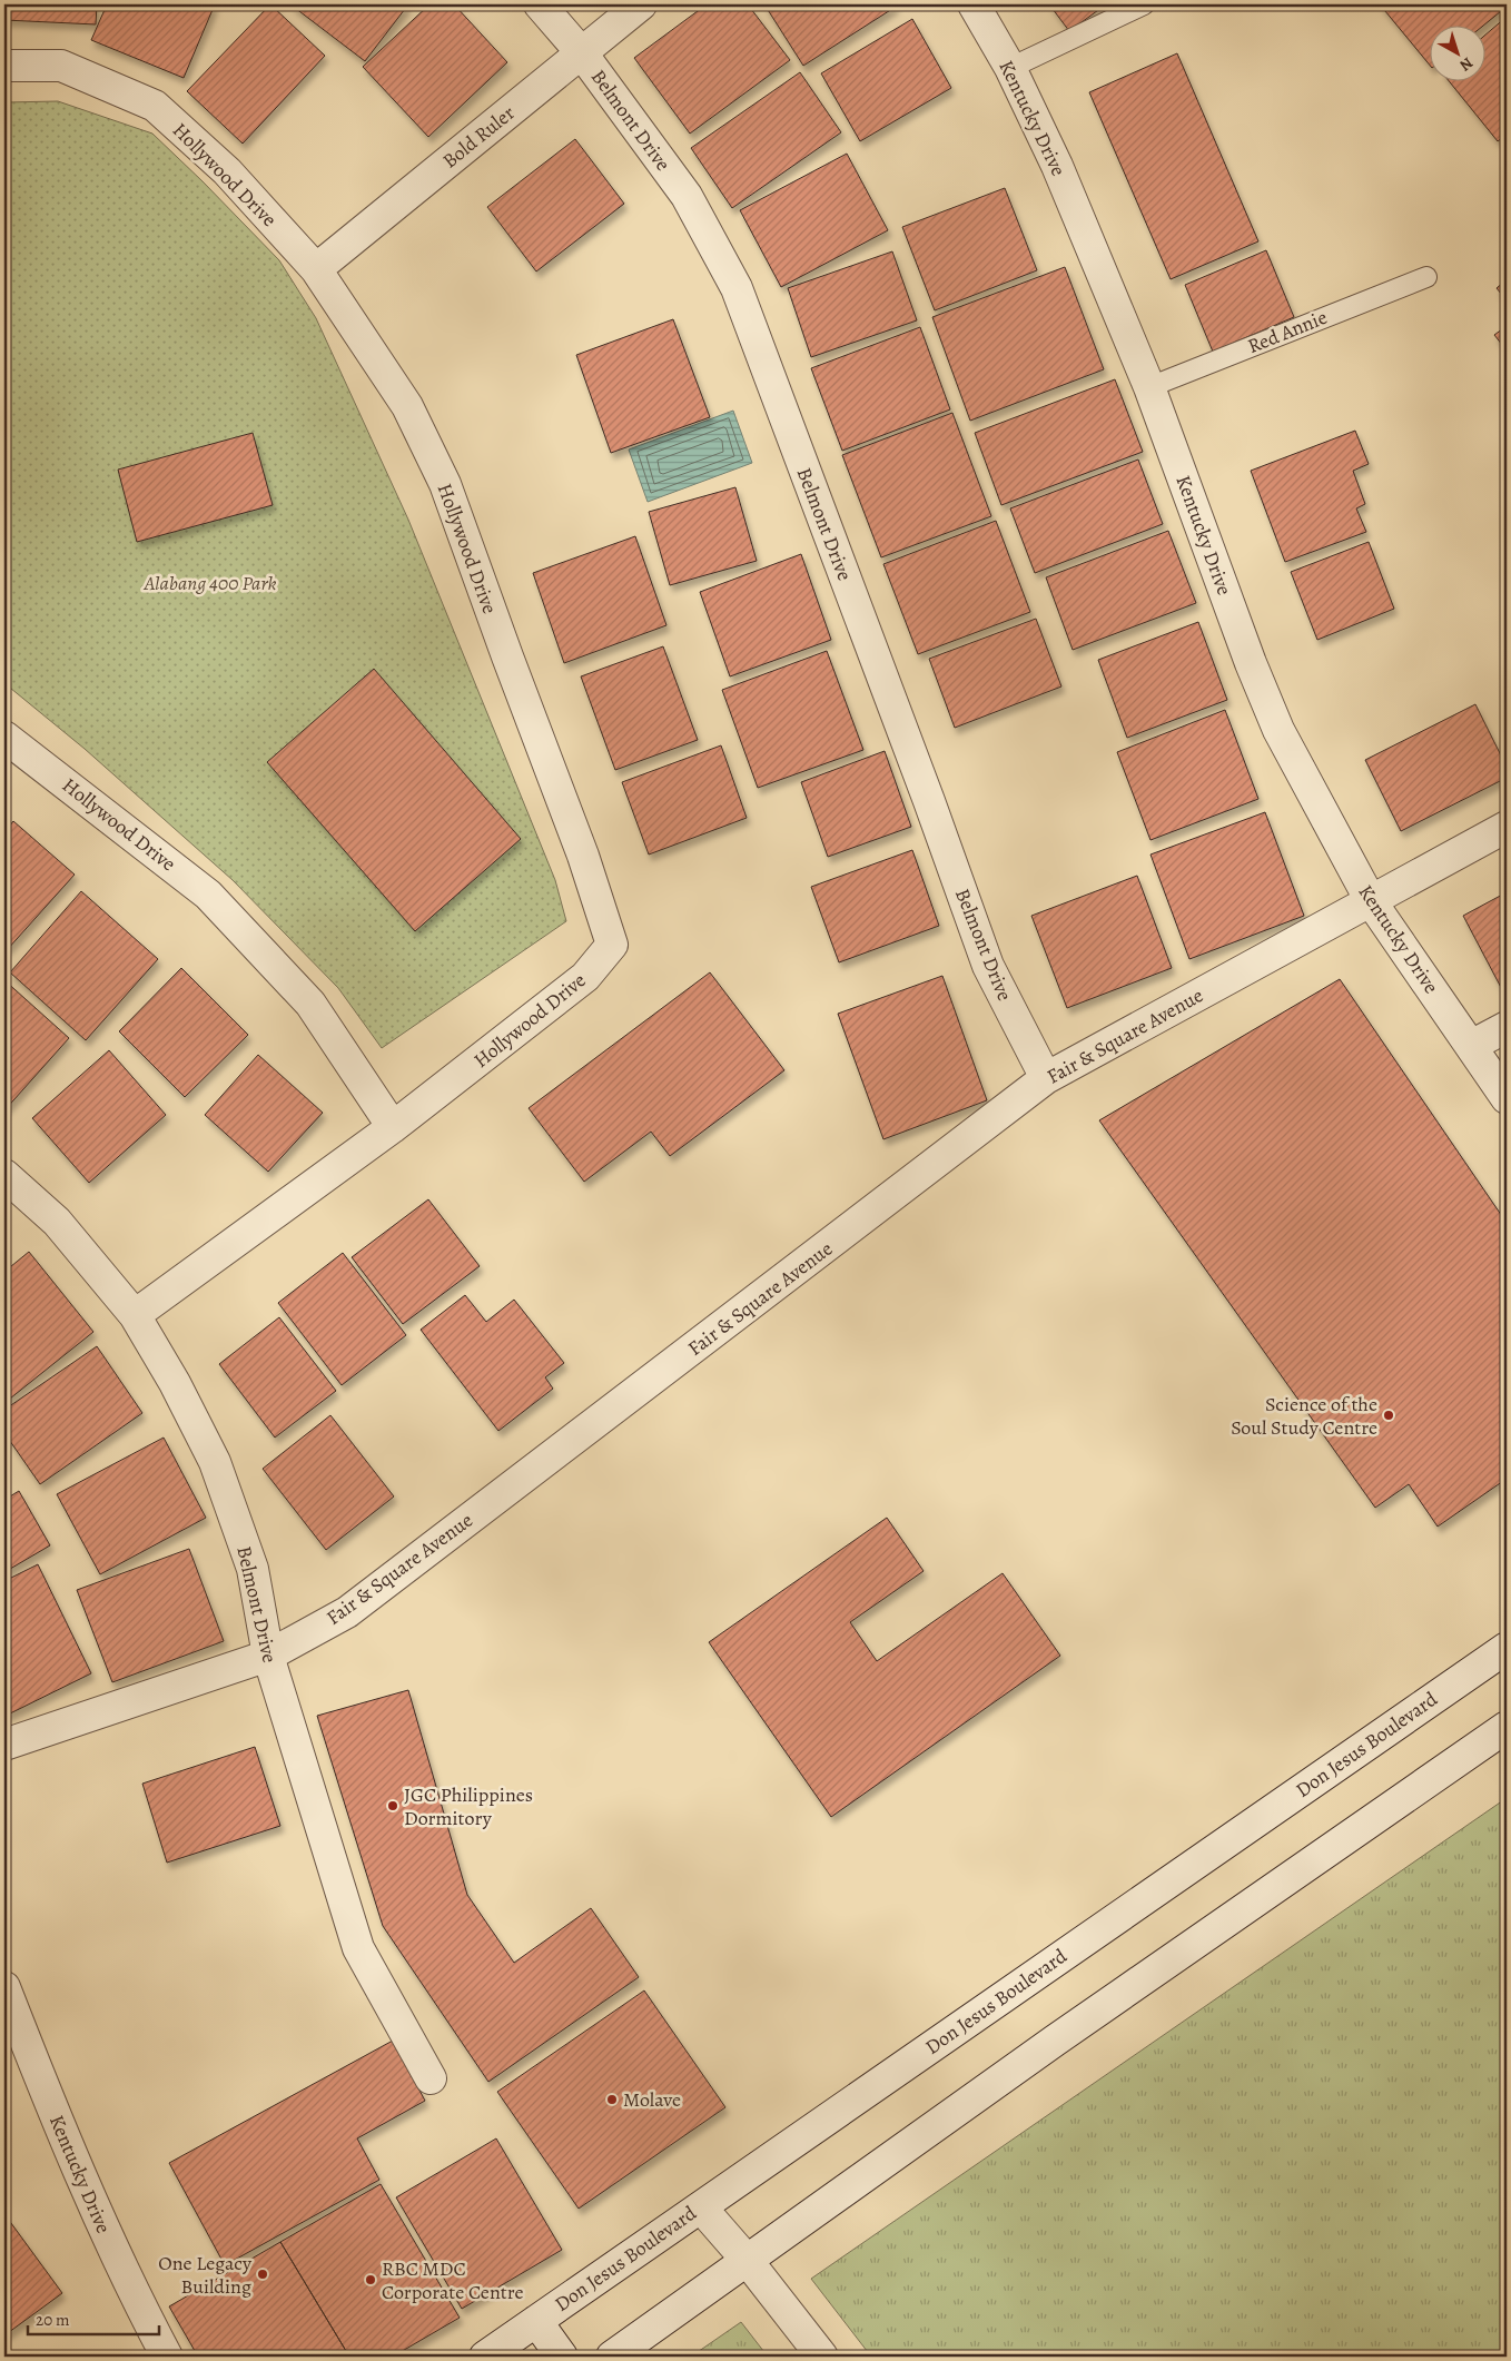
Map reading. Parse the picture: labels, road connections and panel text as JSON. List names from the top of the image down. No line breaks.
{"streets":{"street":["Kentucky Drive","Belmont Drive","Bold Ruler","Hollywood Drive","Fair & Square Avenue","Don Jesus Boulevard"],"lane":["Red Annie"]},"crossings":[["Kentucky Drive","Red Annie"],["Kentucky Drive","Fair & Square Avenue"],["Belmont Drive","Bold Ruler"],["Belmont Drive","Hollywood Drive"],["Belmont Drive","Fair & Square Avenue"],["Bold Ruler","Hollywood Drive"]],"parks":["Alabang 400 Park"],"places":["Science of the Soul Study Centre","JGC Philippines Dormitory","Molave","One Legacy Building","RBC MDC Corporate Centre"],"scale_bar":"20 m","north":"bottom right"}
